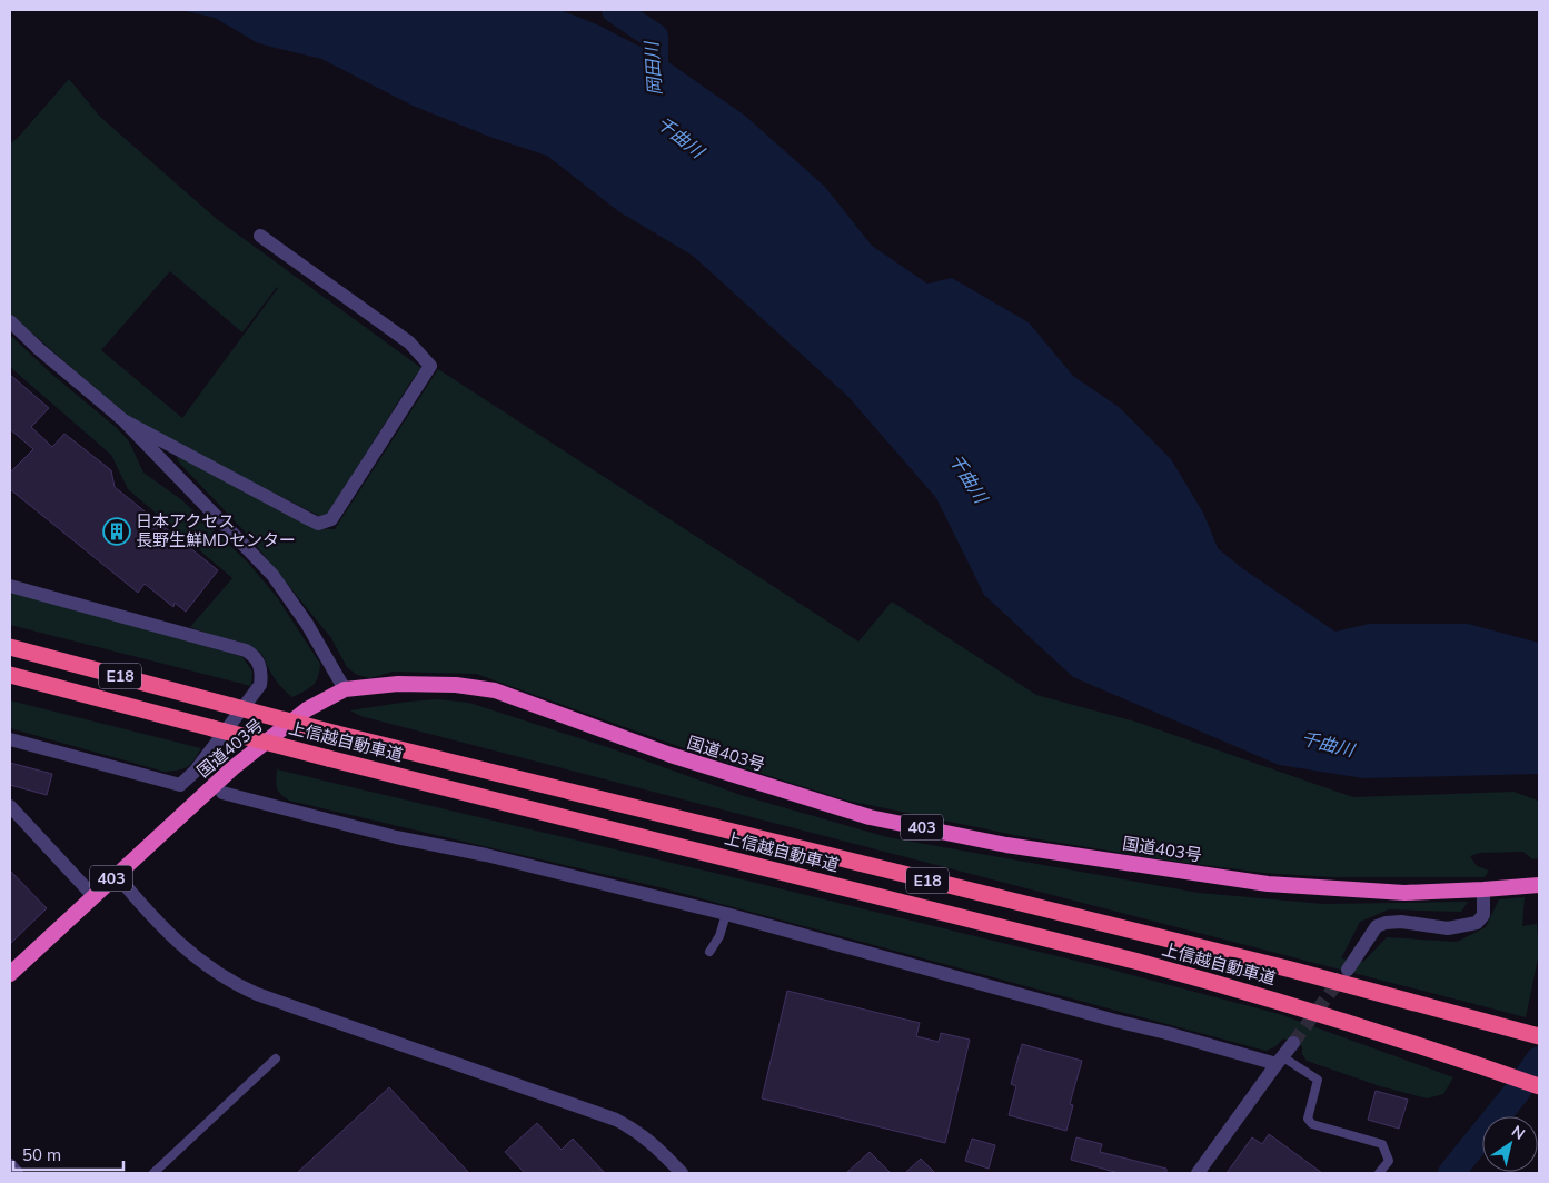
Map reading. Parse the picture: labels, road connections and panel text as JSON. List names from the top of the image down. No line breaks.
{"streets":{"highway":["E18","上信越自動車道","国道403号","403"]},"water":["岡田川","千曲川"],"places":{"building":["日本アクセス 長野生鮮MDセンター"]},"scale_bar":"50 m","north":"top right"}
